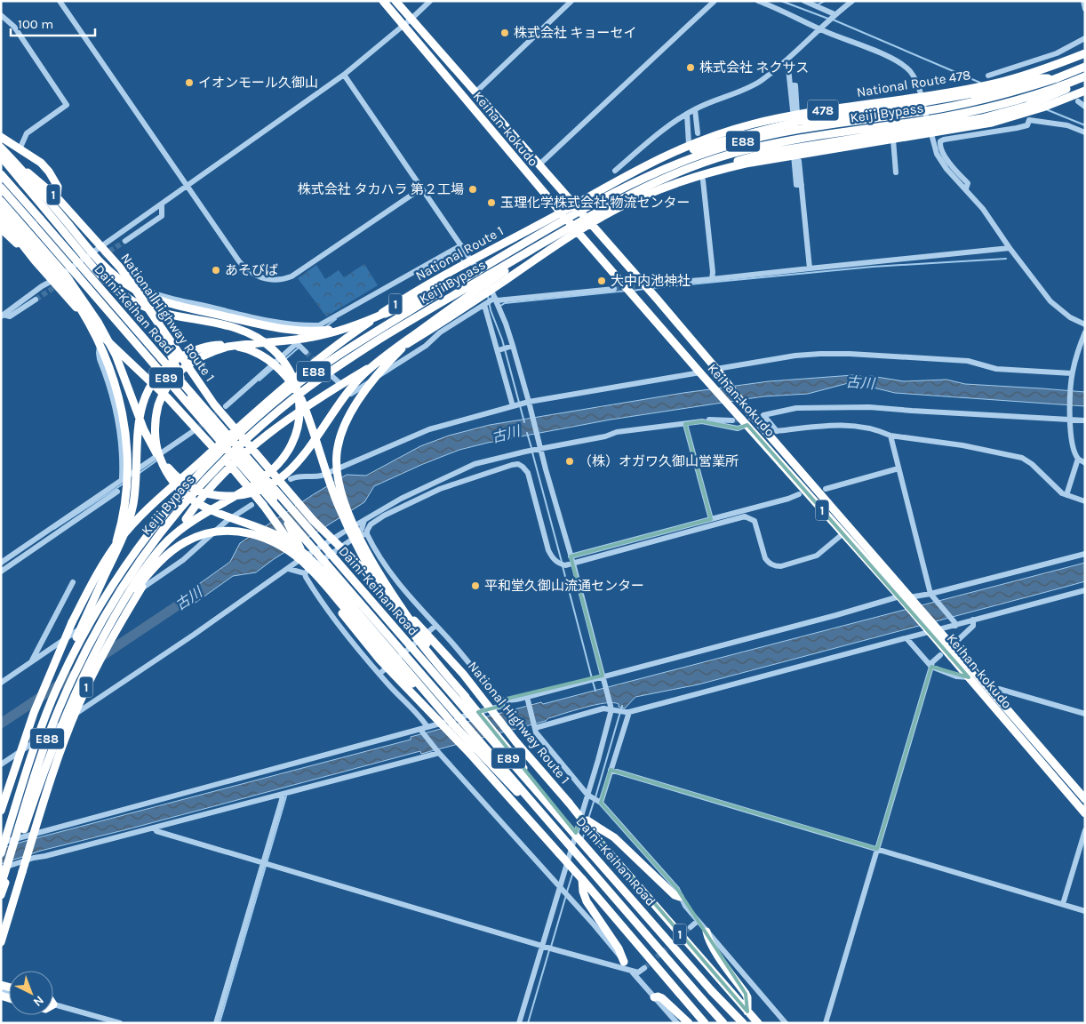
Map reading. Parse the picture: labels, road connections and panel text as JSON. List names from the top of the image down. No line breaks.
{"streets":{"highway":["National Route 478","478","Keiji Bypass","Keihan-kokudo","E88","1","National Route 1","Daini-Keihan Road","National Highway Route 1","E89"]},"crossings":[["Keiji Bypass","Keihan-kokudo"],["Keiji Bypass","1"],["Keihan-kokudo","1"],["Keihan-kokudo","National Route 1"],["1","National Route 1"],["1","National Highway Route 1"],["National Route 1","National Highway Route 1"]],"water":["古川"],"places":["株式会社 キョーセイ","株式会社 ネクサス","イオンモール久御山","株式会社 タカハラ 第２工場","玉理化学株式会社 物流センター","あそびば","大中内池神社","（株）オガワ久御山営業所","平和堂久御山流通センター"],"scale_bar":"100 m","north":"bottom right"}
